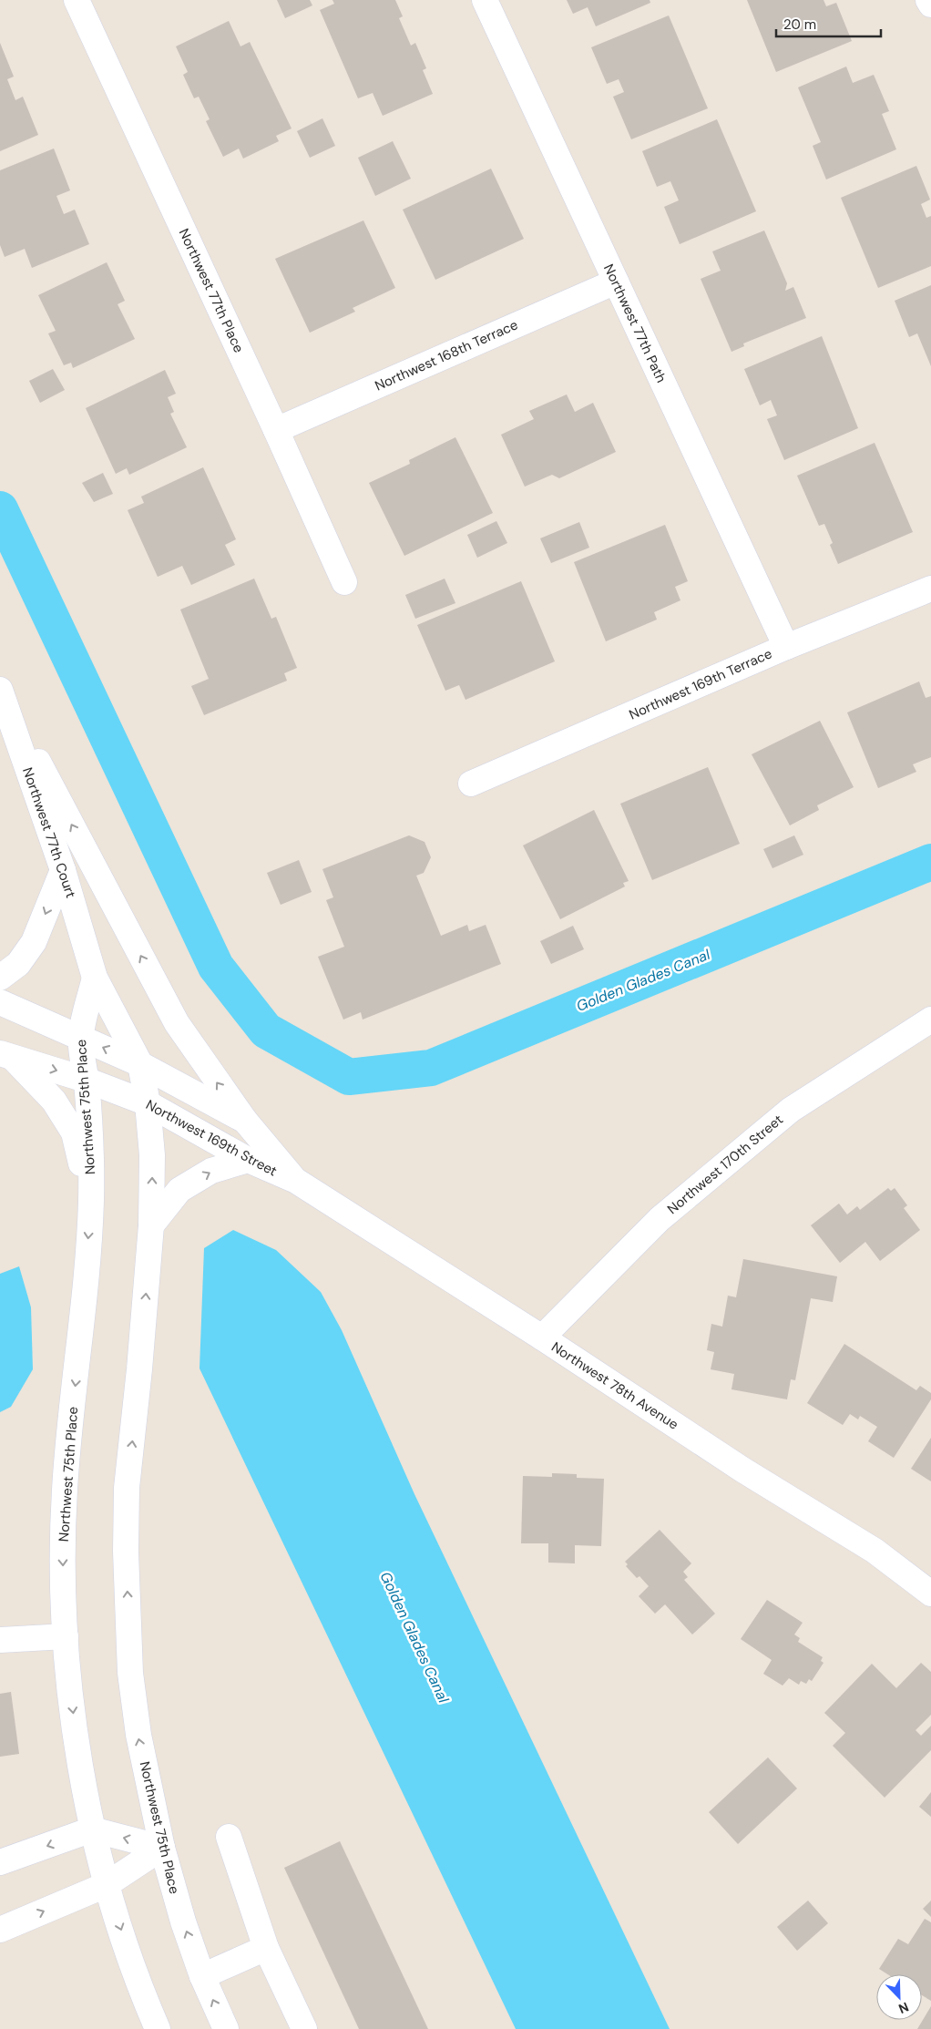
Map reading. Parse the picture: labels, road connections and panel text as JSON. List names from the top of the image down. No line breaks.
{"streets":{"street":["Northwest 77th Place","Northwest 77th Path","Northwest 168th Terrace","Northwest 169th Terrace","Northwest 77th Court","Northwest 75th Place","Northwest 169th Street","Northwest 170th Street","Northwest 78th Avenue"]},"crossings":[["Northwest 77th Place","Northwest 168th Terrace"],["Northwest 77th Path","Northwest 168th Terrace"],["Northwest 77th Path","Northwest 169th Terrace"],["Northwest 77th Court","Northwest 75th Place"],["Northwest 75th Place","Northwest 169th Street"],["Northwest 169th Street","Northwest 78th Avenue"],["Northwest 170th Street","Northwest 78th Avenue"]],"water":["Golden Glades Canal"],"scale_bar":"20 m","north":"bottom right"}
